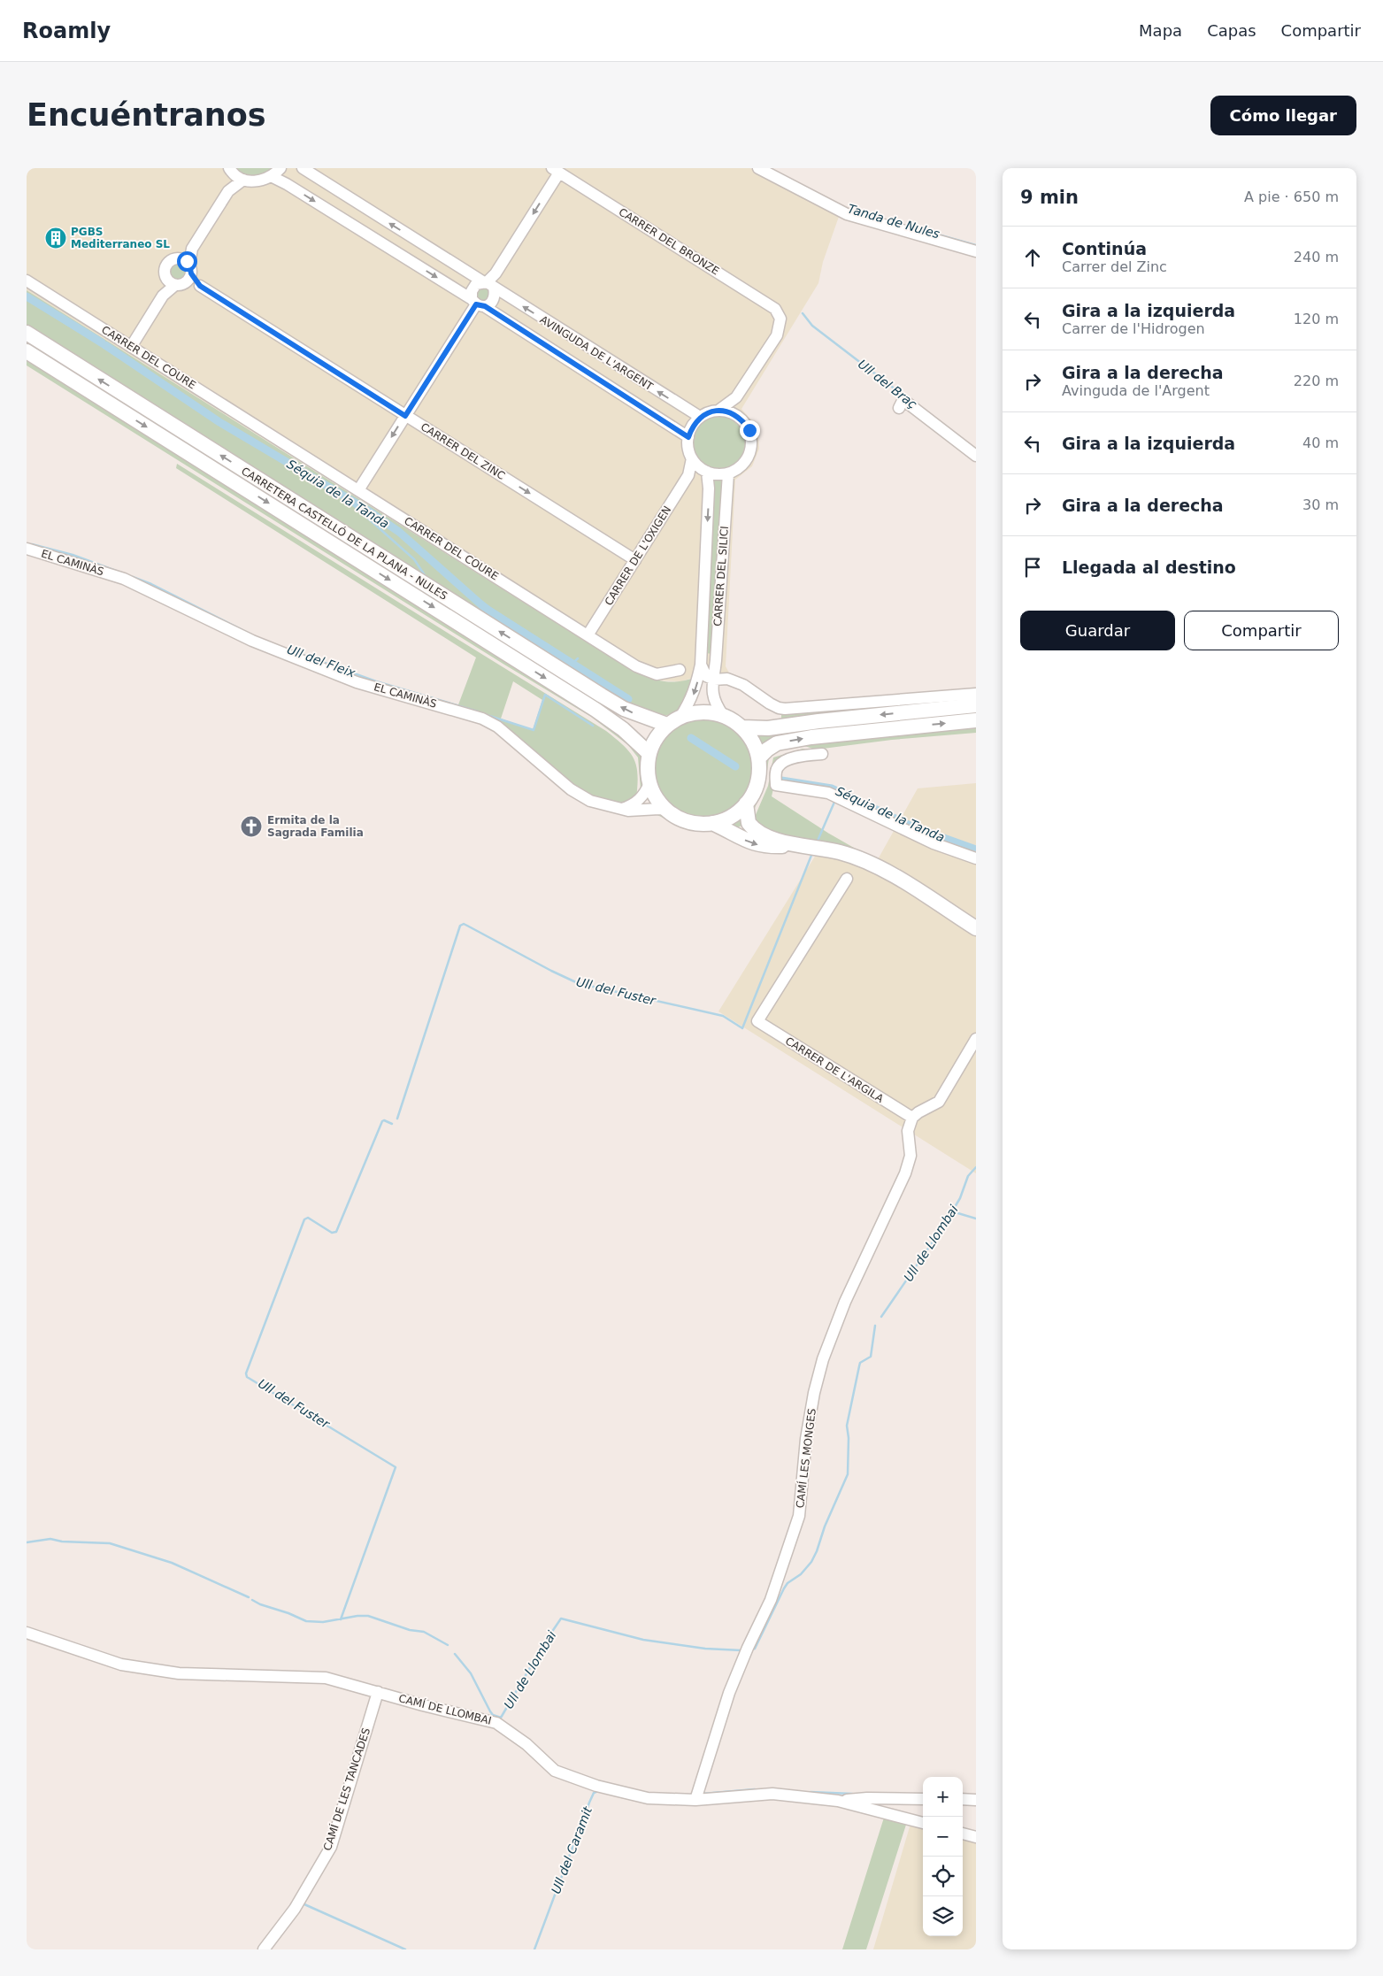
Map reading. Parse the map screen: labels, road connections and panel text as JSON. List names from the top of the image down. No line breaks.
{"streets":{"main road":["CARRETERA CASTELLÓ DE LA PLANA - NULES"],"street":["CARRER DEL BRONZE","AVINGUDA DE L'ARGENT","CARRER DEL COURE","CARRER DEL ZINC","CARRER DE L'OXIGEN","EL CAMINÀS","CARRER DEL SILICI","CARRER DE L'ARGILA","CAMÍ LES MONGES","CAMÍ DE LLOMBAI","CAMÍ DE LES TANCADES"]},"crossings":[["AVINGUDA DE L'ARGENT","CARRER DE L'OXIGEN"],["AVINGUDA DE L'ARGENT","CARRER DEL SILICI"],["CARRER DEL COURE","CARRER DE L'OXIGEN"],["CARRER DEL ZINC","CARRER DE L'OXIGEN"],["CARRETERA CASTELLÓ DE LA PLANA - NULES","EL CAMINÀS"],["CARRETERA CASTELLÓ DE LA PLANA - NULES","CARRER DEL SILICI"],["CARRER DE L'OXIGEN","CARRER DEL SILICI"],["EL CAMINÀS","CARRER DEL SILICI"],["CARRER DE L'ARGILA","CAMÍ LES MONGES"],["CAMÍ LES MONGES","CAMÍ DE LLOMBAI"],["CAMÍ DE LLOMBAI","CAMÍ DE LES TANCADES"]],"one_way":["CARRER DEL ZINC"],"water":["Tanda de Nules","Ull del Braç","Séquia de la Tanda","Ull del Fleix","Ull del Fuster","Ull de Llombai","Ull del Caramit"],"places":{"building":["PGBS Mediterraneo SL"],"church":["Ermita de la Sagrada Familia"]},"page":{"header":"Roamly","nav":["Mapa","Capas","Compartir"],"buttons":["Cómo llegar",["Guardar","Compartir"]],"title":"Encuéntranos","heading":["9 min","A pie · 650 m"],"list":[["Continúa","Carrer del Zinc","240 m"],["Gira a la izquierda","Carrer de l'Hidrogen","120 m"],["Gira a la derecha","Avinguda de l'Argent","220 m"],["Gira a la izquierda","40 m"],["Gira a la derecha","30 m"],"Llegada al destino"],"map_buttons":["+","−"]}}
